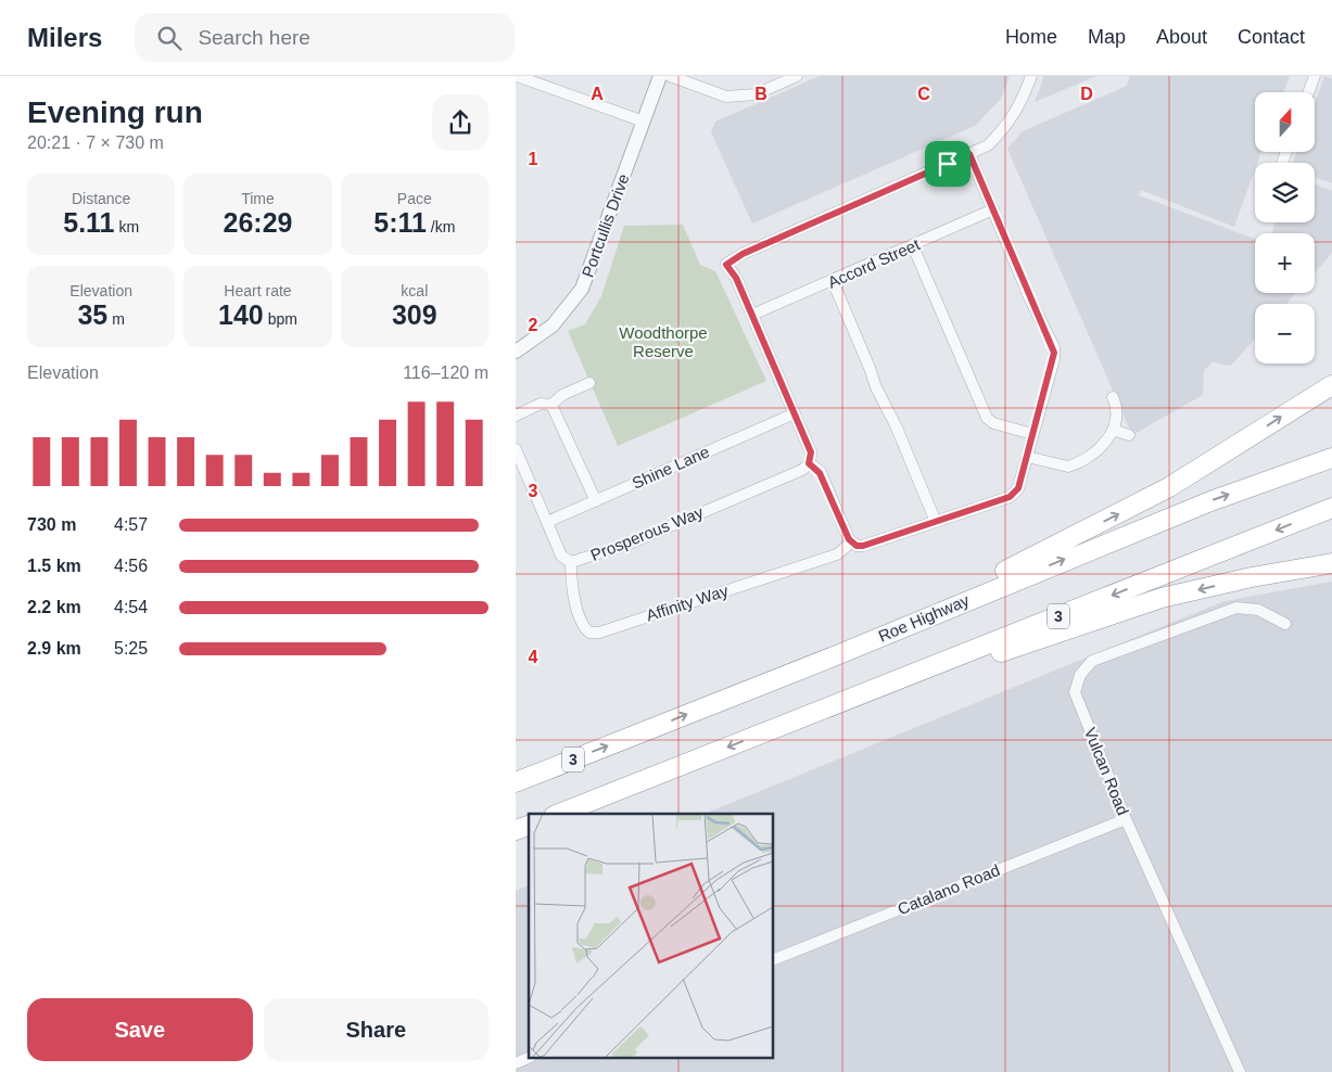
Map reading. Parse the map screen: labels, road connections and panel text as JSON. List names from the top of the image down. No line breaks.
{"streets":{"highway":["3","Roe Highway"],"street":["Portcullis Drive","Accord Street","Shine Lane","Prosperous Way","Affinity Way","Vulcan Road","Catalano Road"]},"crossings":[["Shine Lane","Prosperous Way"],["Prosperous Way","Affinity Way"],["Vulcan Road","Catalano Road"]],"parks":["Woodthorpe Reserve"],"north":"top","page":{"header":"Milers","search":"Search here","nav":["Home","Map","About","Contact"],"heading":["Evening run","20:21 · 7 × 730 m"],"map_buttons":["+","−"],"stats":[["Distance","5.11 km"],["Time","26:29"],["Pace","5:11 /km"],["Elevation","35 m"],["Heart rate","140 bpm"],["kcal","309"]],"chart":["Elevation","116–120 m"],"list":[{"name":"730 m","note":"4:57"},{"name":"1.5 km","note":"4:56"},{"name":"2.2 km","note":"4:54"},{"name":"2.9 km","note":"5:25"}],"buttons":["Save","Share"]},"grid":{"columns":["A","B","C","D"],"rows":["1","2","3","4"]}}
